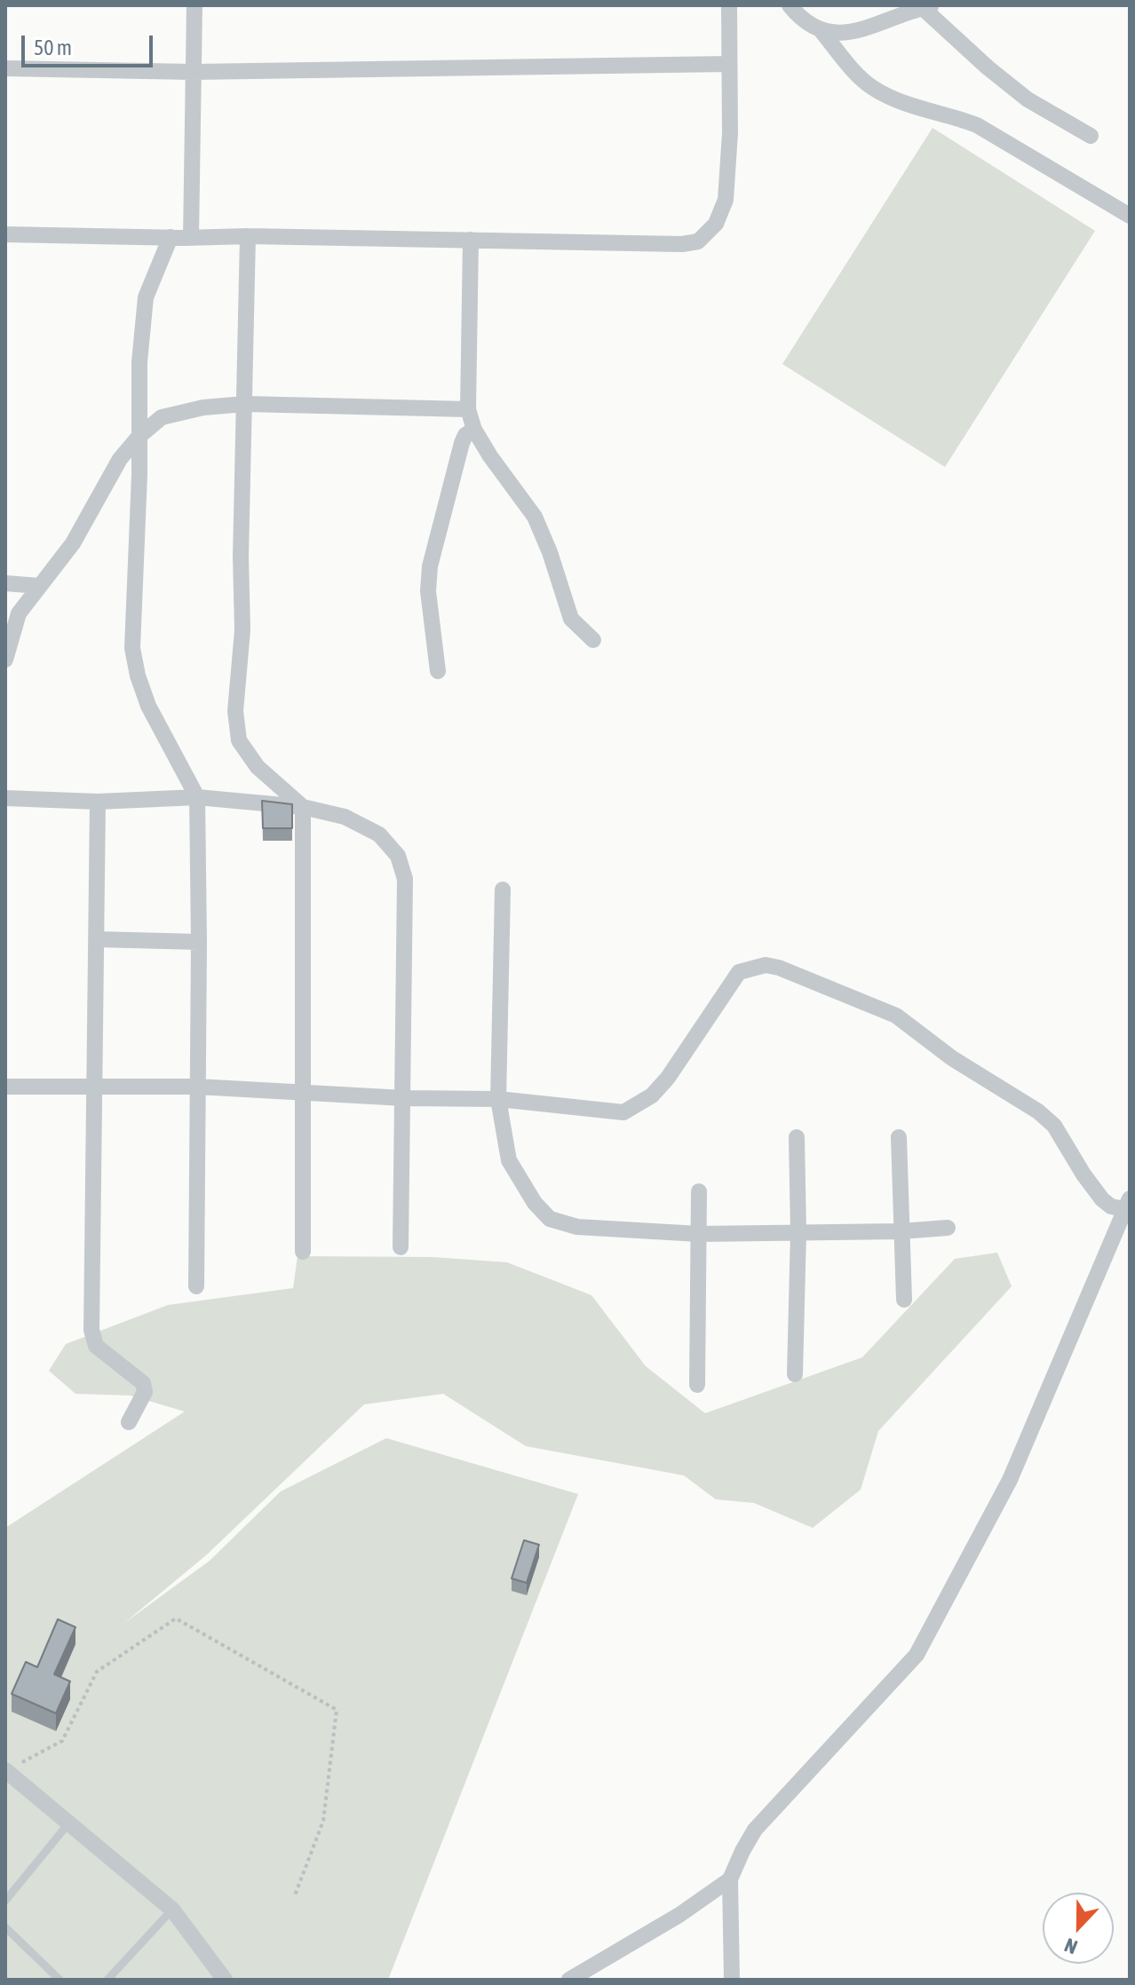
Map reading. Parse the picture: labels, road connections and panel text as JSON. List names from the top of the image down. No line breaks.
{"scale_bar":"50 m","north":"bottom"}
